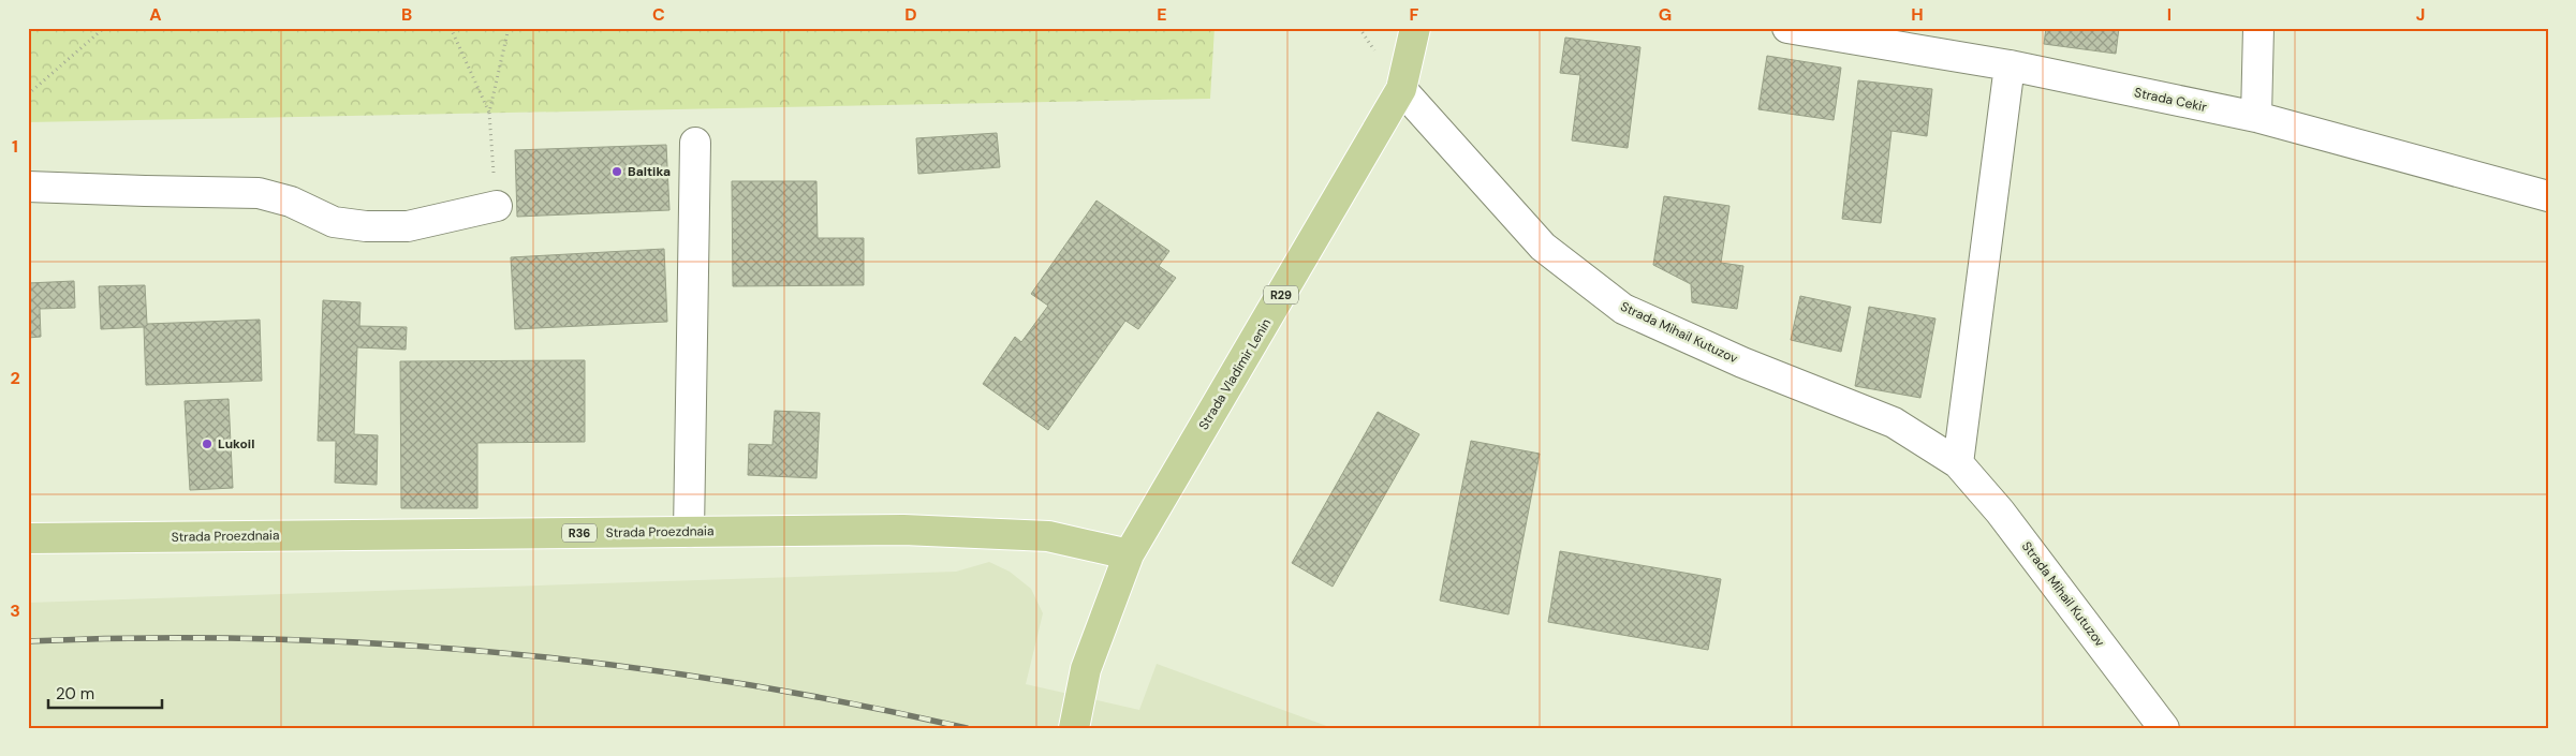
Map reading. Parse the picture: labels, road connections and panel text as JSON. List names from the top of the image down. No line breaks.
{"streets":{"main road":["R29","Strada Vladimir Lenin","Strada Proezdnaia","R36"],"street":["Strada Cekir","Strada Mihail Kutuzov"]},"crossings":[["Strada Mihail Kutuzov","Strada Vladimir Lenin"],["Strada Vladimir Lenin","Strada Proezdnaia"]],"places":["Baltika","Lukoil"],"scale_bar":"20 m","grid":{"columns":["A","B","C","D","E","F","G","H","I","J"],"rows":["1","2","3"]}}
